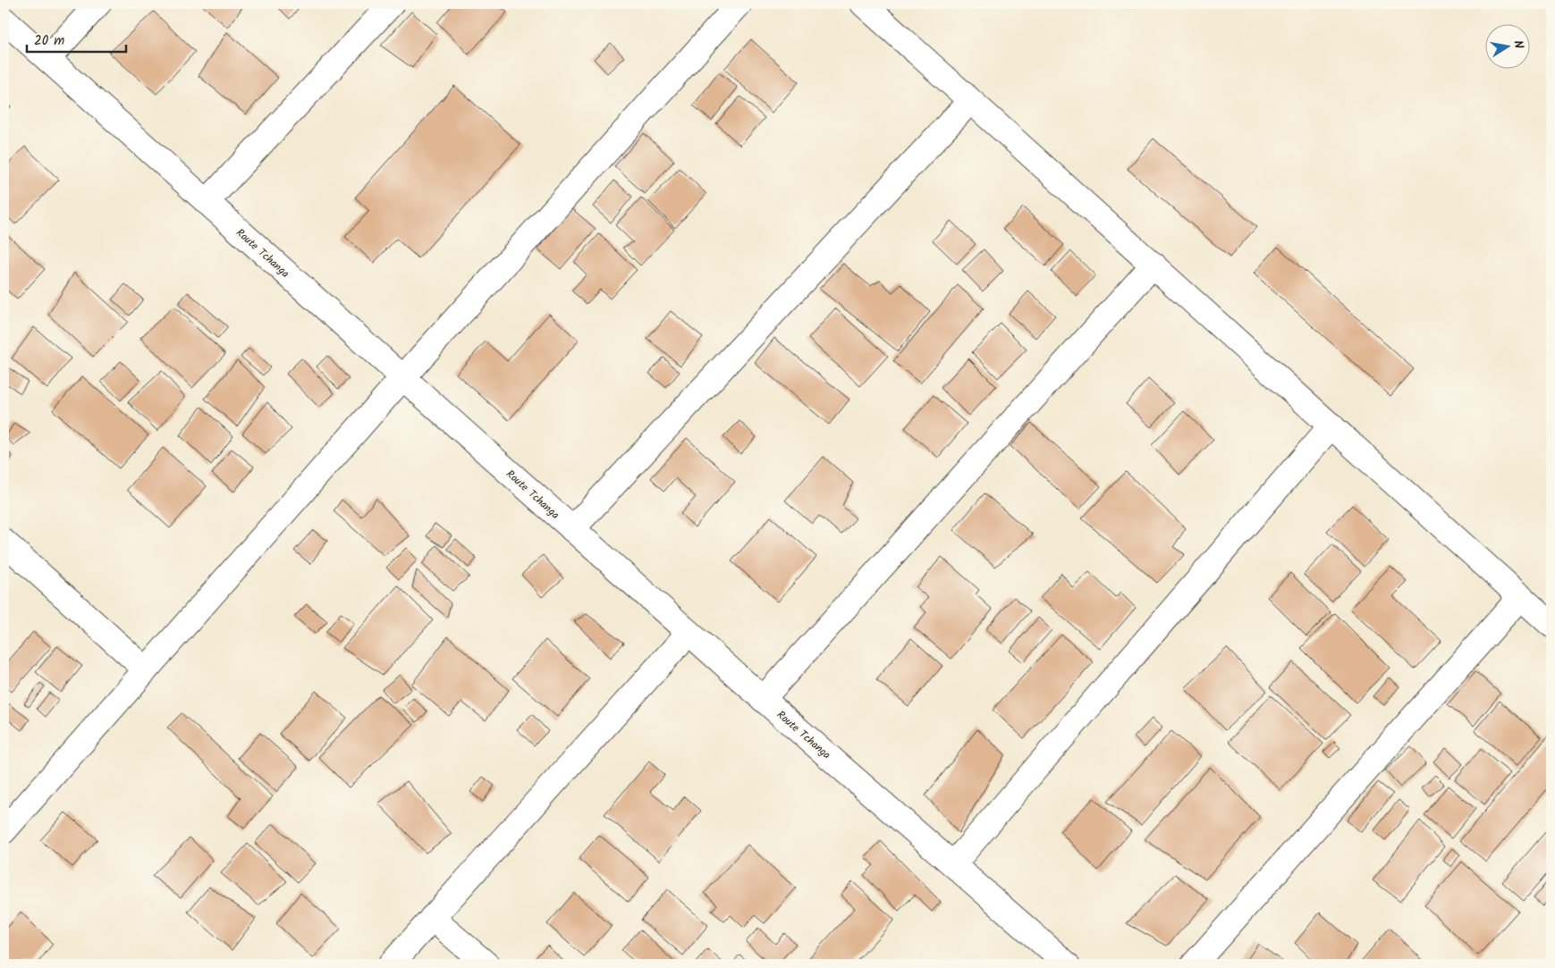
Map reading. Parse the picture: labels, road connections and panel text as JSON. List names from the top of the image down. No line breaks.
{"streets":{"street":["Route Tchanga"]},"scale_bar":"20 m","north":"right"}
